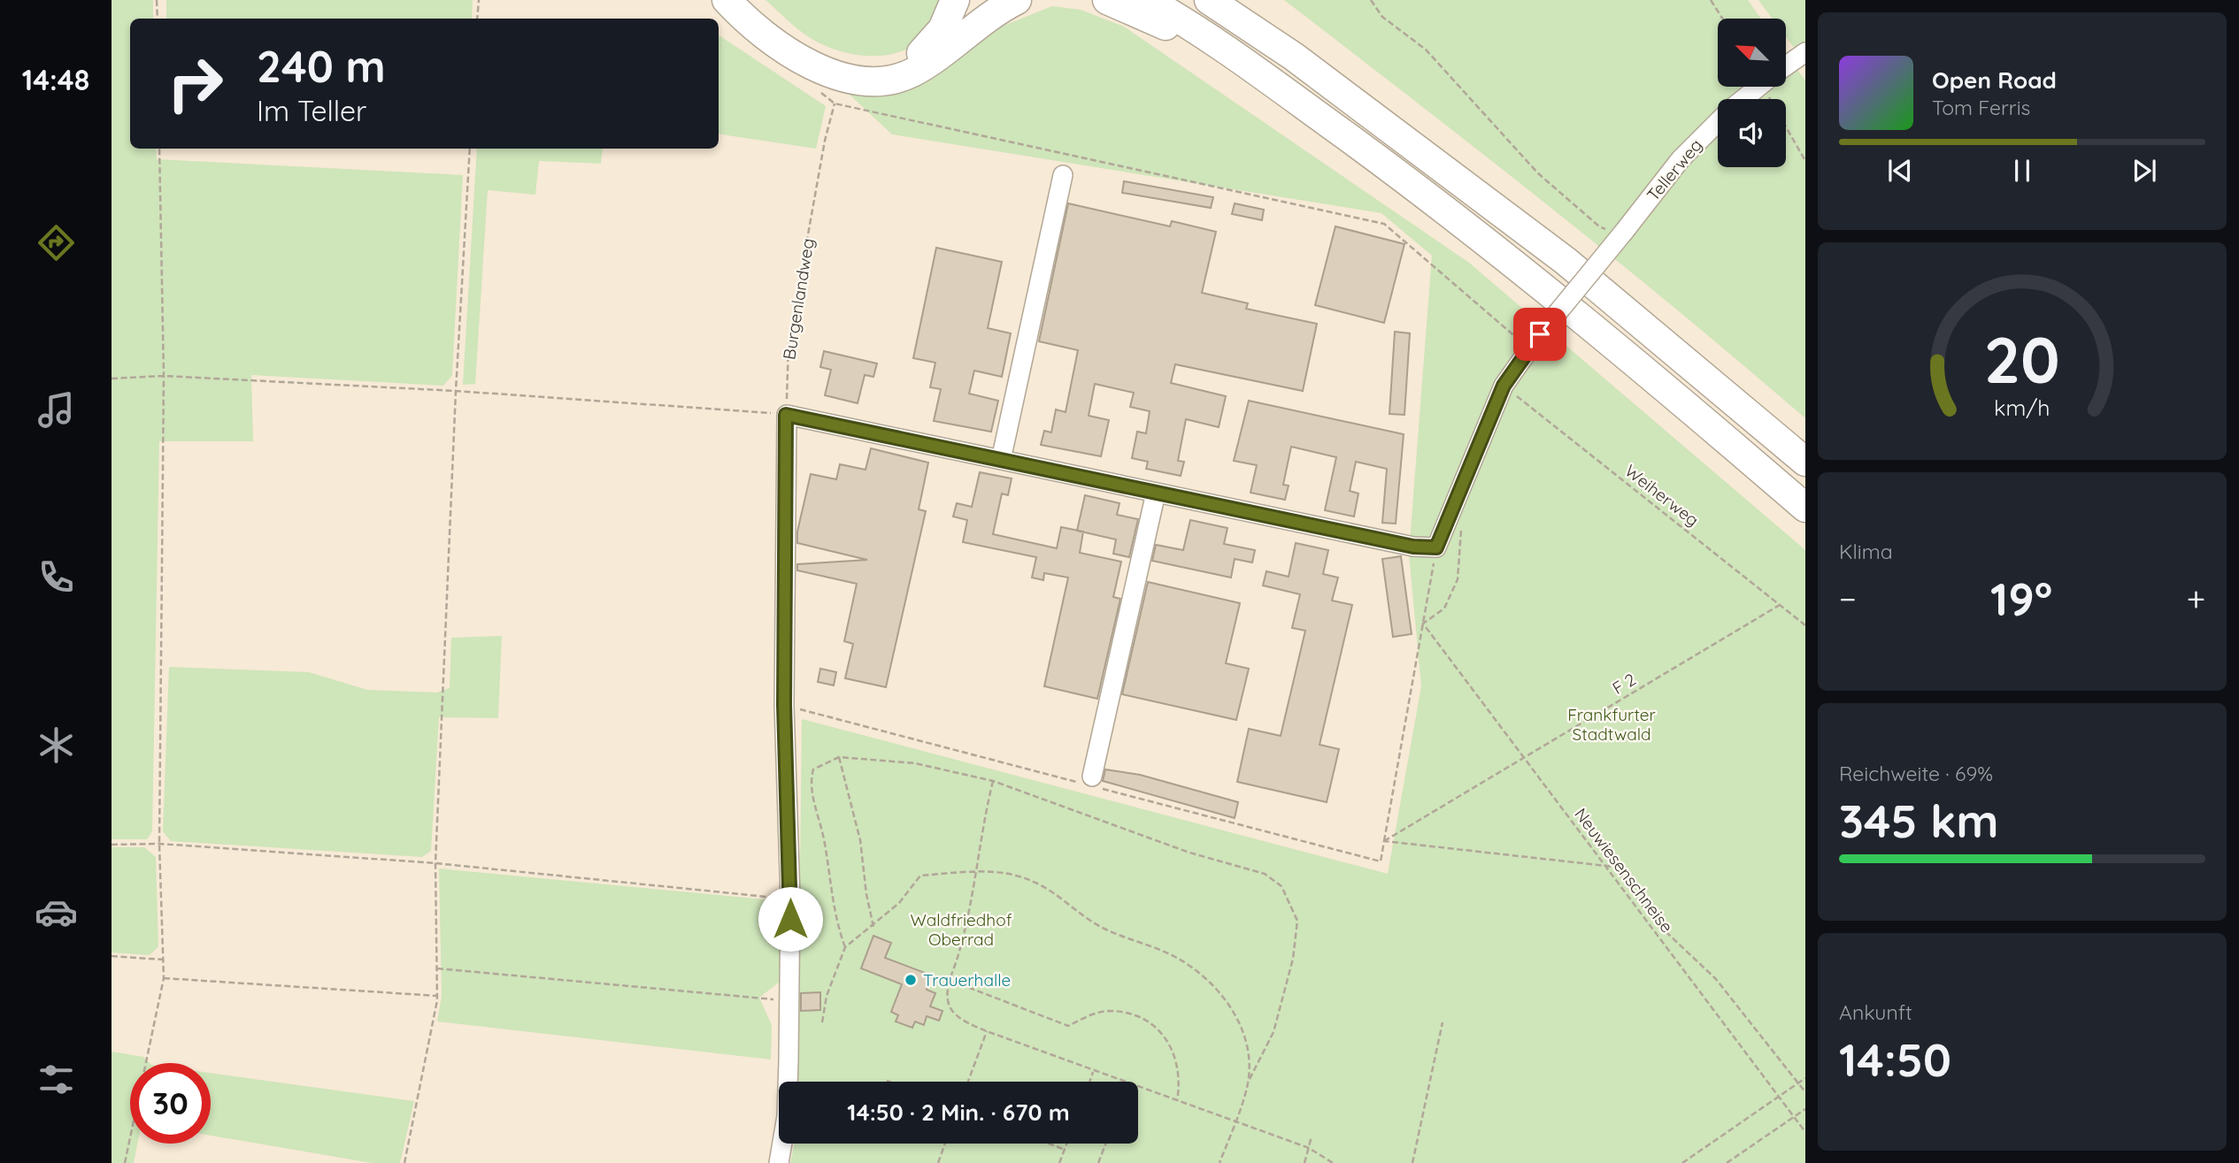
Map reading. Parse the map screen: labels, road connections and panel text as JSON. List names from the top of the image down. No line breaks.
{"streets":{"street":["Tellerweg"],"path":["Burgenlandweg","Weiherweg","F 2","Neuwiesenschneise"]},"crossings":[["Tellerweg","Burgenlandweg"],["Weiherweg","F 2"],["F 2","Neuwiesenschneise"]],"parks":["Frankfurter Stadtwald","Waldfriedhof Oberrad"],"places":["Trauerhalle"],"north":"top left","page":{"tabs":"14:48","turn":["240 m","Im Teller"],"song":["Open Road","Tom Ferris"],"tile":["Klima",["Reichweite · 69%","345 km"],["Ankunft","14:50"]],"heat":["−","19°","+"],"limit":"30","trip":"14:50 · 2 Min. · 670 m","gauge":["20","km/h"]}}
